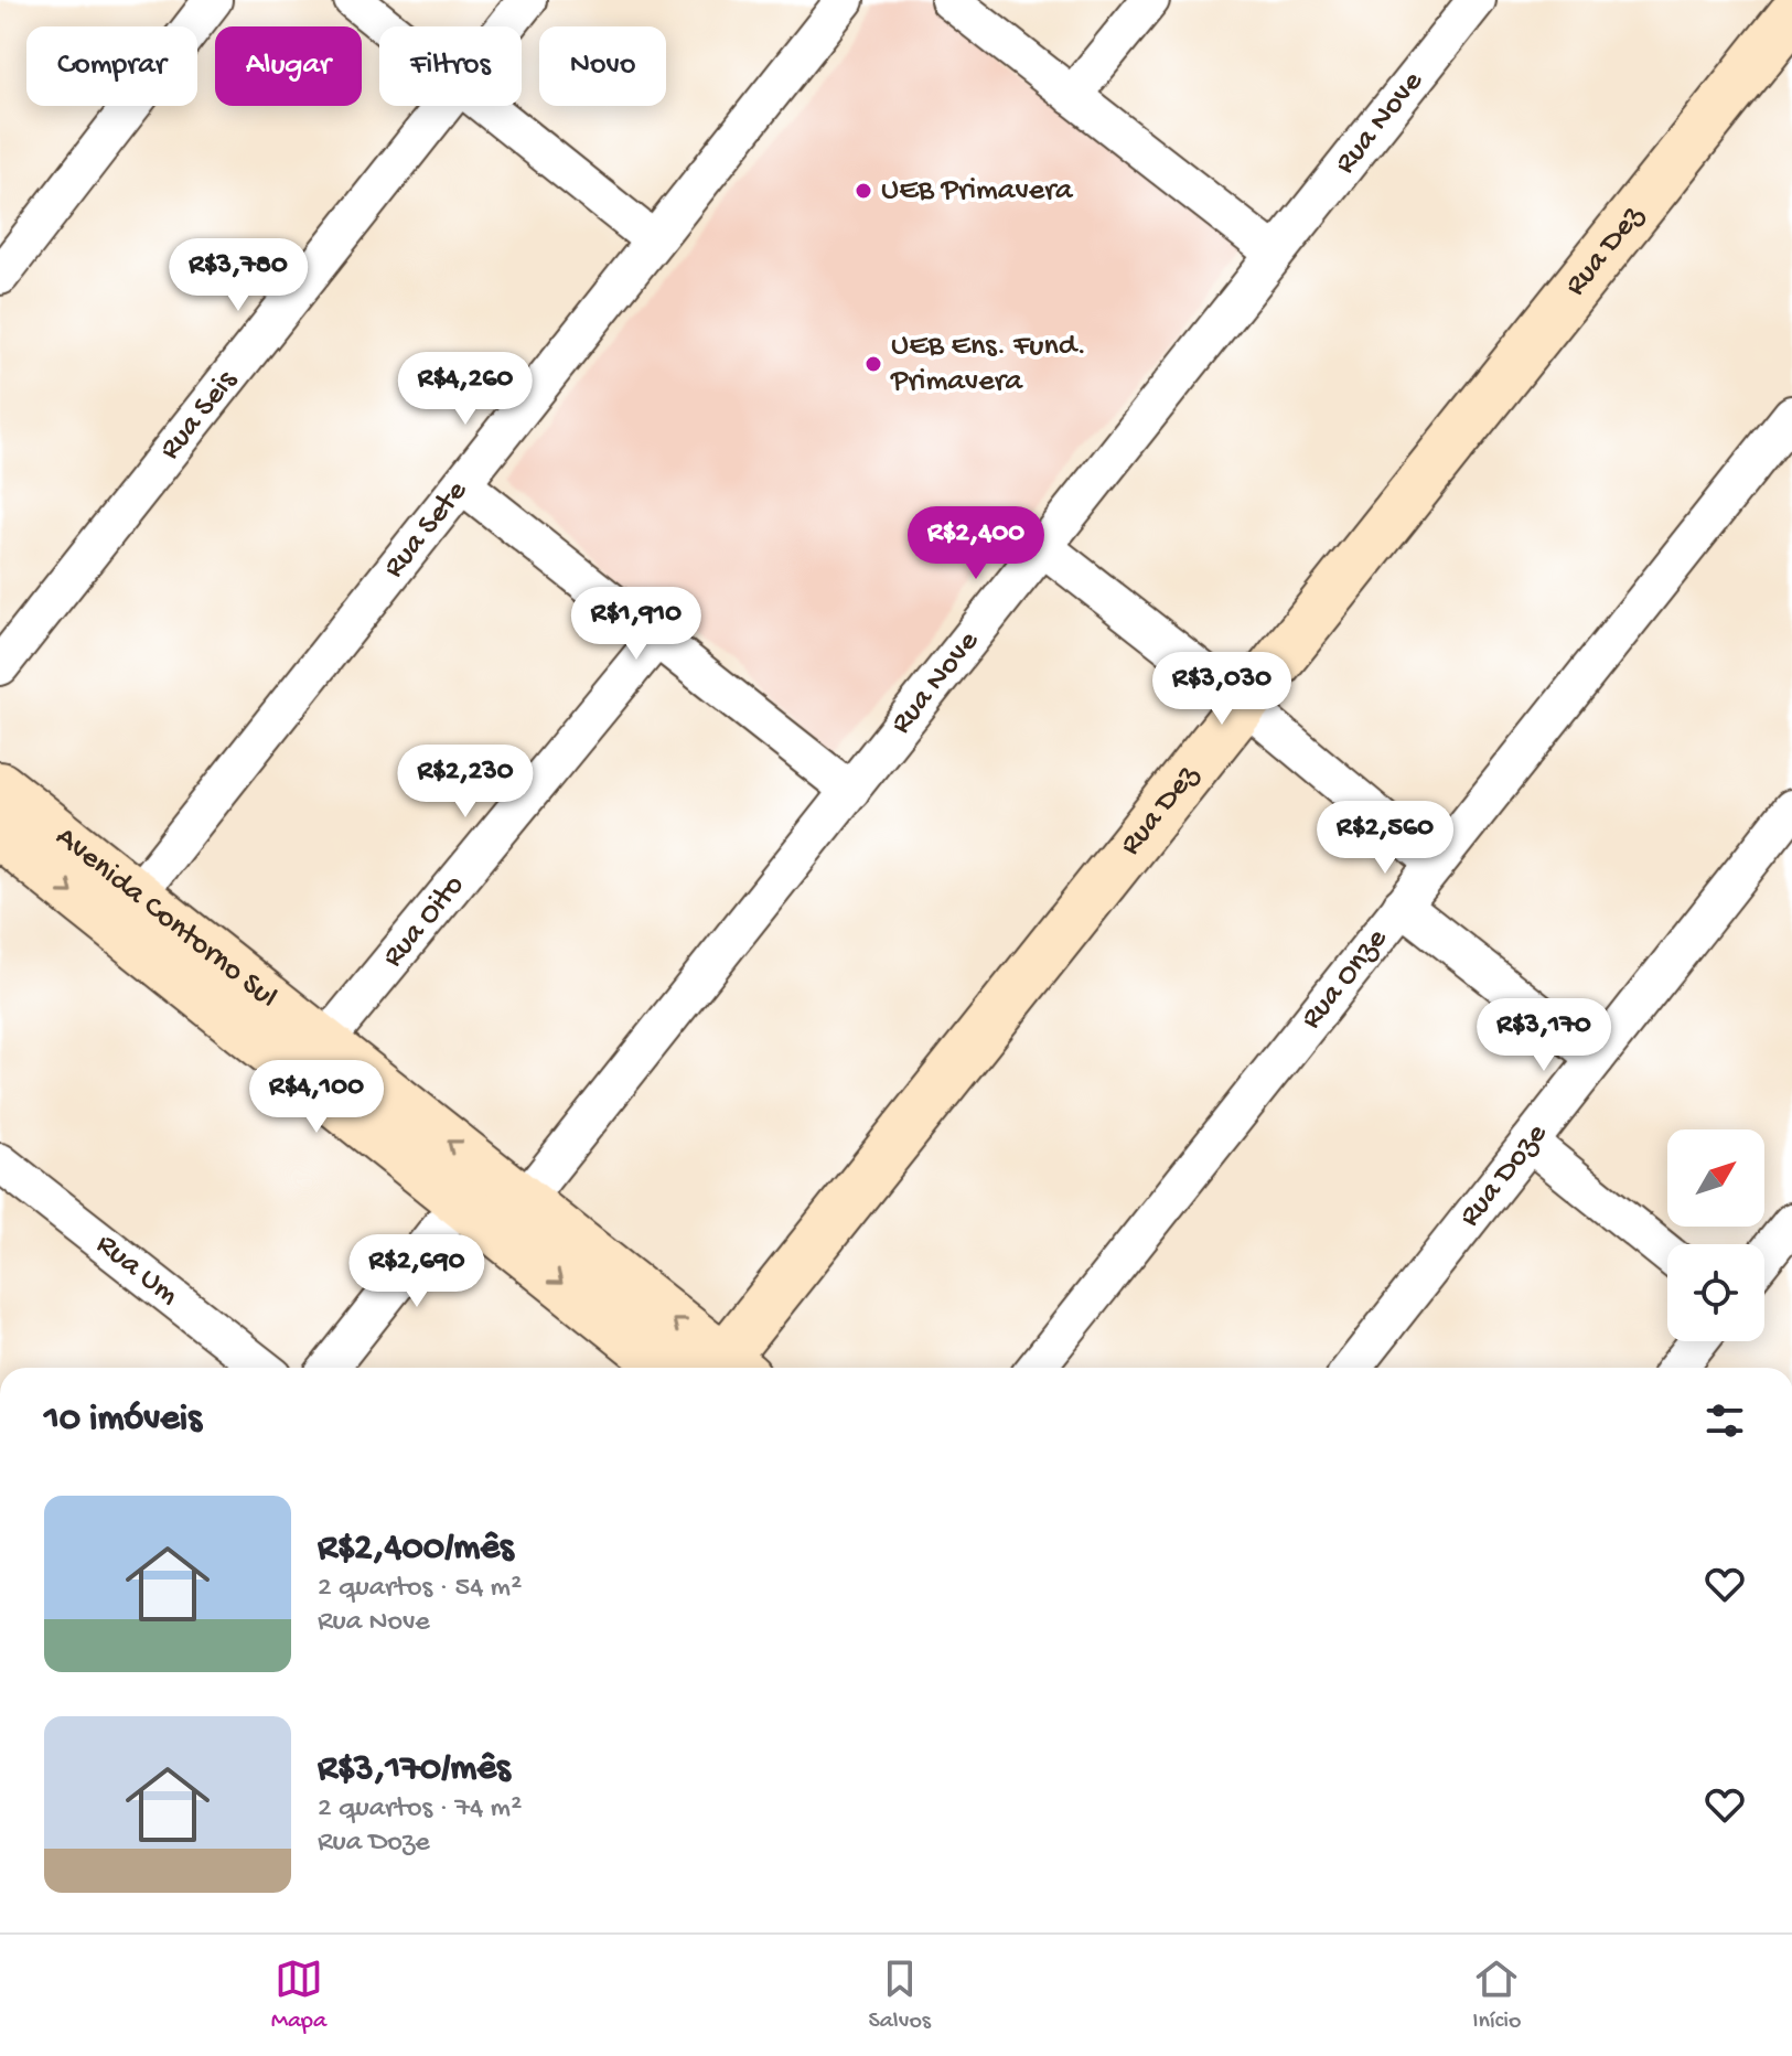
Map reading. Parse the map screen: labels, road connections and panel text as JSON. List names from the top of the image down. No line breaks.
{"streets":{"street":["Rua Nove","Rua Dez","Rua Seis","Rua Sete","Avenida Contorno Sul","Rua Oito","Rua Onze","Rua Doze","Rua Um"]},"crossings":[["Rua Nove","Avenida Contorno Sul"],["Rua Sete","Avenida Contorno Sul"],["Avenida Contorno Sul","Rua Oito"]],"places":["UEB Primavera","UEB Ens. Fund. Primavera"],"north":"top right","page":{"chip":["Comprar","Alugar","Filtros","Novo"],"price":["R$3,780","R$4,260","R$2,400","R$1,910","R$3,030","R$2,230","R$2,560","R$3,170","R$4,100","R$2,690"],"heading":"10 imóveis","list":[{"name":"R$2,400/mês","note":"2 quartos · 54 m² · Rua Nove"},{"name":"R$3,170/mês","note":"2 quartos · 74 m² · Rua Doze"}],"tabs":["Mapa","Salvos","Início"]}}
